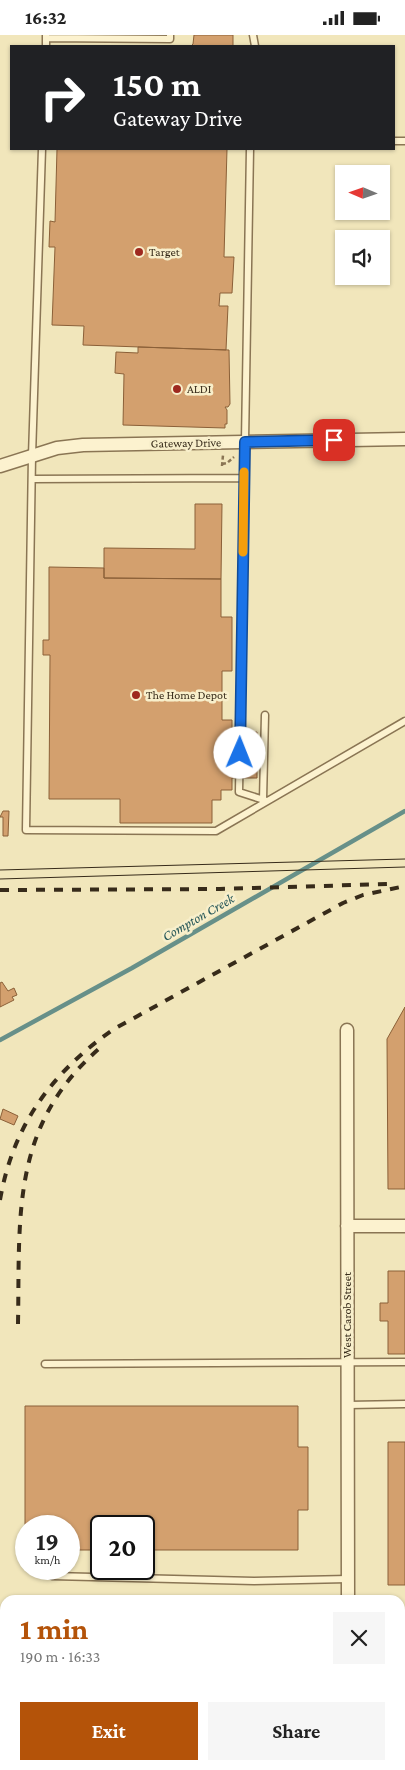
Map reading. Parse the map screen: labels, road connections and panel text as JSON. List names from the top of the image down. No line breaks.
{"streets":{"street":["Gateway Drive","West Carob Street"]},"water":["Compton Creek"],"places":["Target","ALDI","The Home Depot"],"north":"left","page":{"status":"16:32","turn":["150 m","Gateway Drive"],"speed":"19 km/h","limit":"20","heading":["1 min","190 m · 16:33"],"buttons":["Exit","Share"]}}
